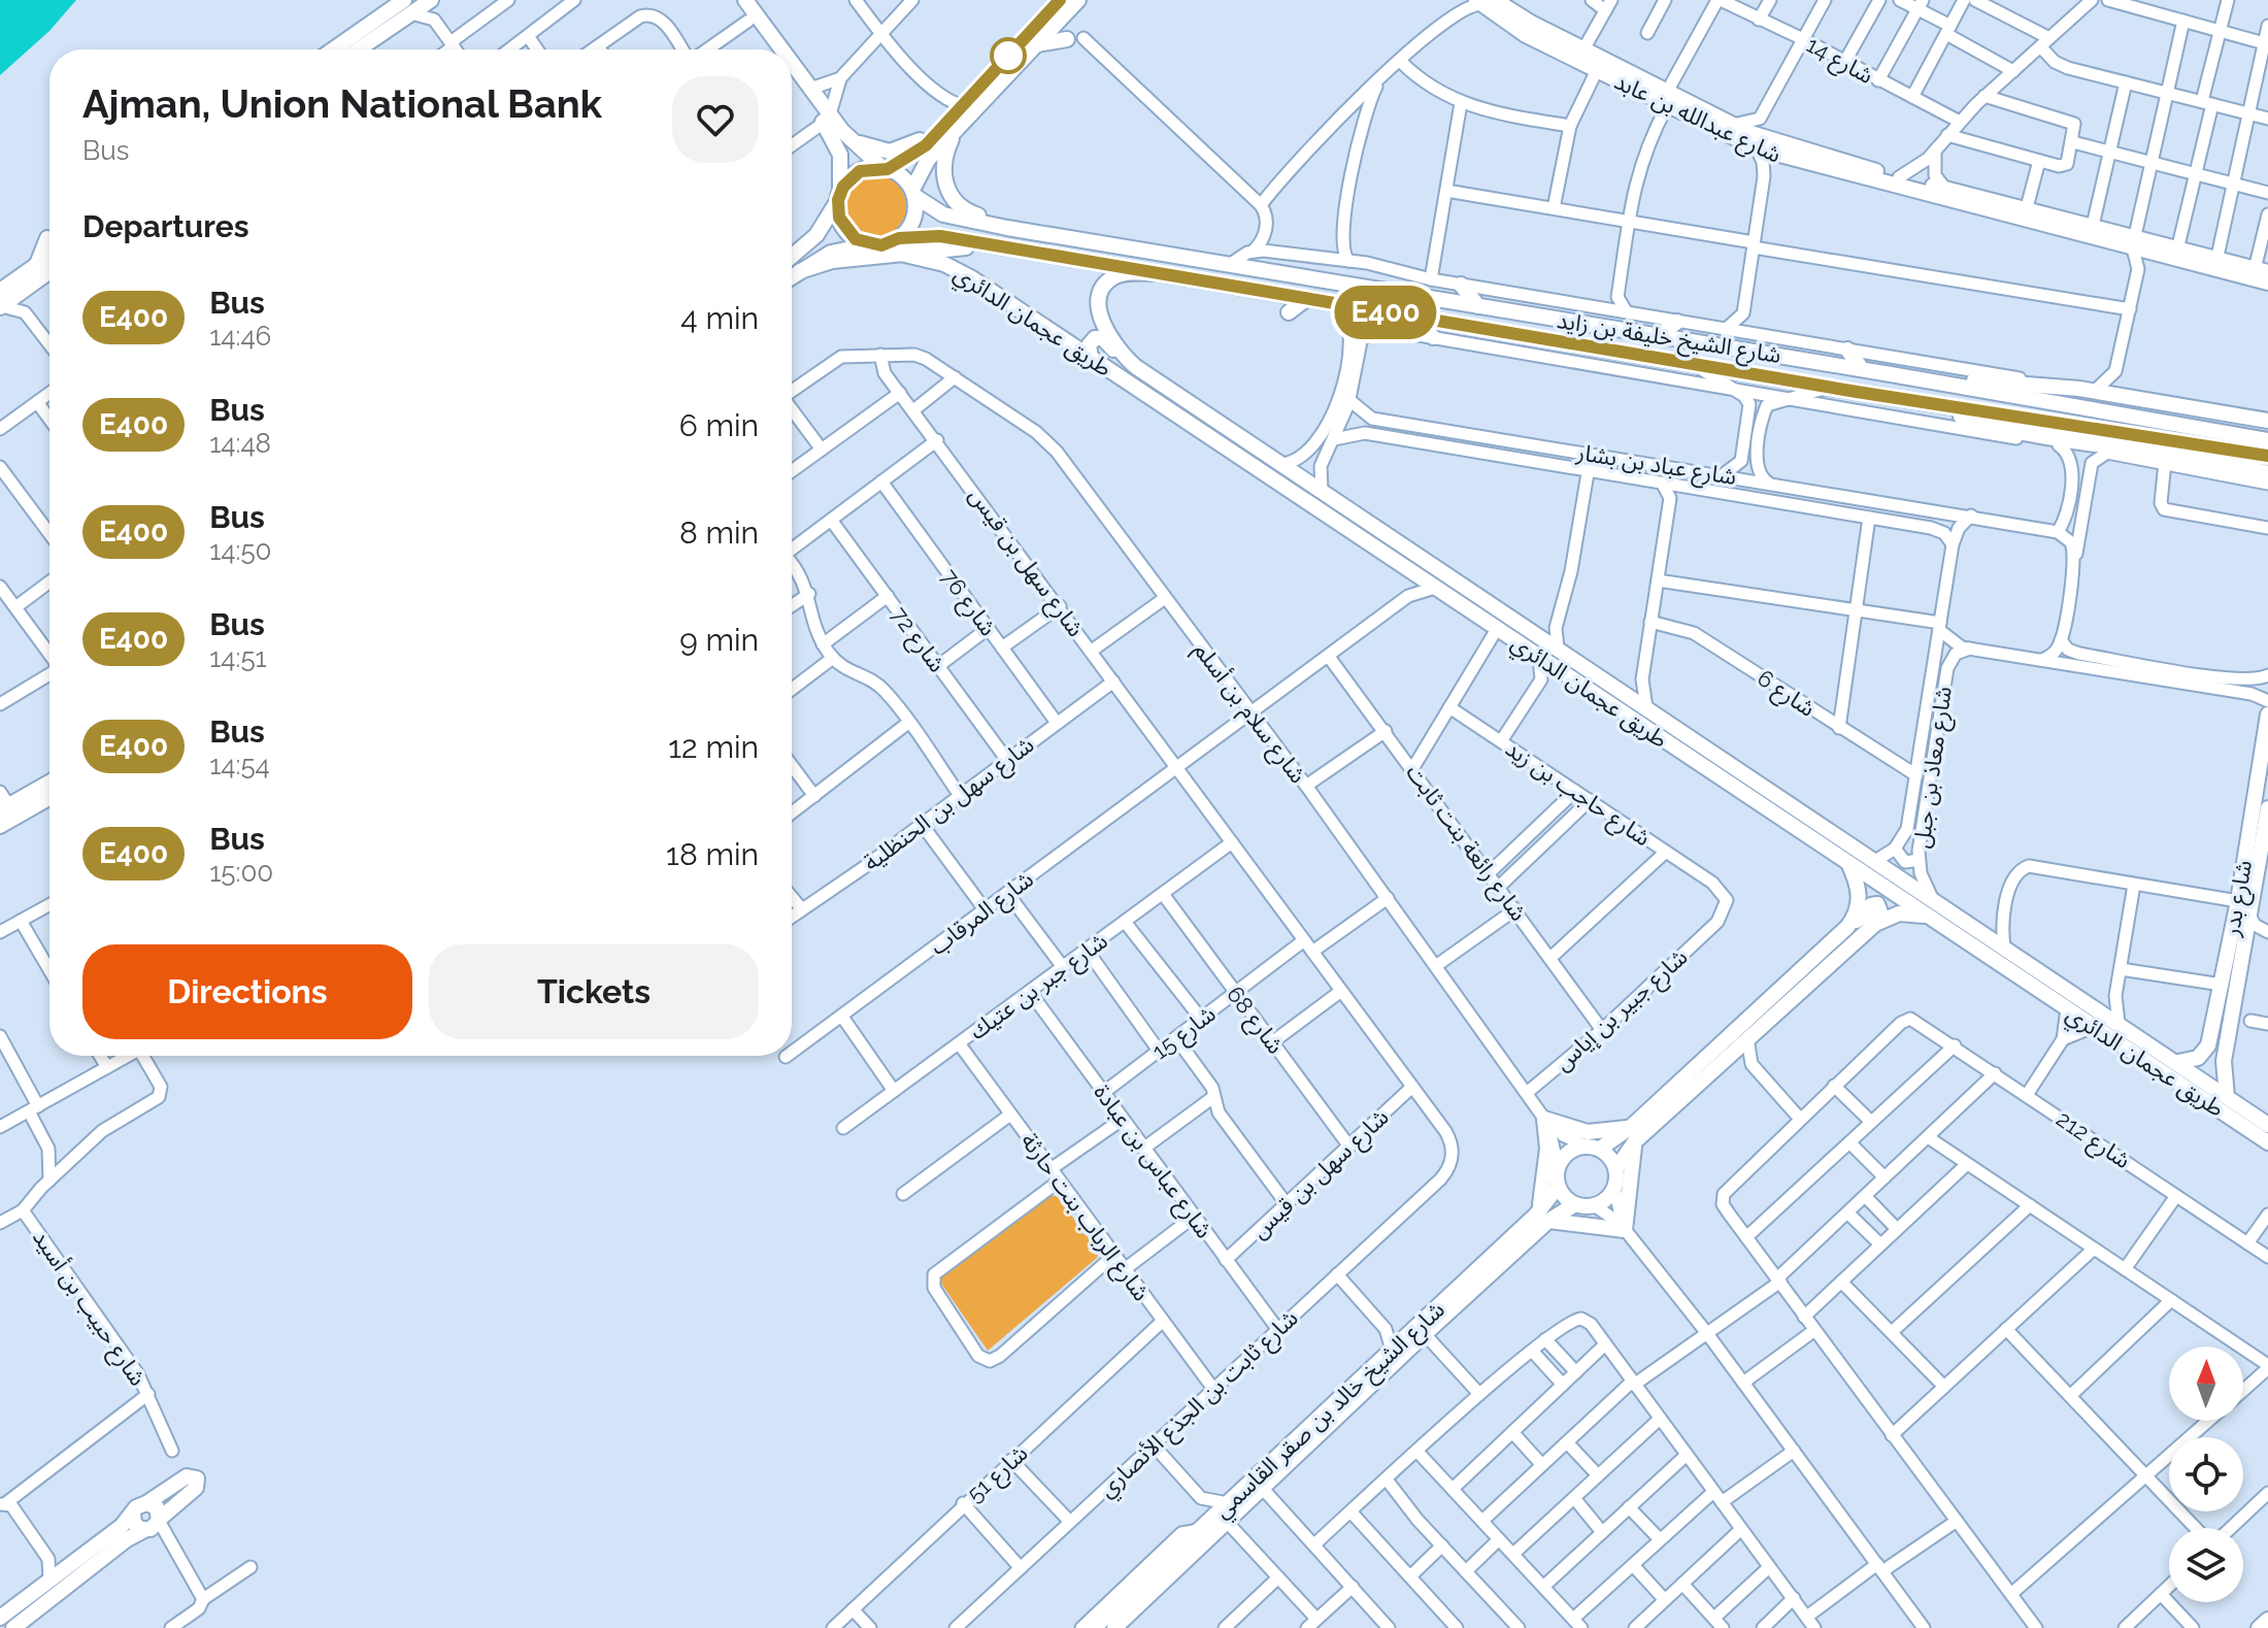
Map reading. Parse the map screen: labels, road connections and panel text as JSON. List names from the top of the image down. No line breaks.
{"streets":{"main road":["شارع عبدالله بن عابد","طريق عجمان الدائري","شارع الشيخ خليفة بن زايد","شارع بدر","شارع الشيخ خالد بن صقر القاسمي"],"street":["شارع 14","شارع عباد بن بشار","شارع سهل بن قيس","شارع 76","شارع 72","شارع 6","شارع سلام بن أسلم","شارع معاذ بن جبل","شارع حاجب بن زيد","شارع سهل بن الحنظلية","شارع رائعة بنت ثابت","شارع المرقاب","شارع جبر بن عتيك","شارع جبير بن إياس","شارع 68","شارع 15","212 شارع","شارع عباس بن عبادة","شارع الرباب بنت حارثة","شارع حبيب بن أسيد","شارع ثابت بن الجذع الأنصاري","شارع 51"]},"crossings":[["طريق عجمان الدائري","شارع الشيخ خليفة بن زايد"],["طريق عجمان الدائري","شارع معاذ بن جبل"],["طريق عجمان الدائري","شارع بدر"],["شارع عباد بن بشار","شارع معاذ بن جبل"],["شارع سهل بن قيس","شارع سلام بن أسلم"],["شارع سهل بن قيس","شارع سهل بن الحنظلية"],["شارع سهل بن قيس","شارع المرقاب"],["شارع سهل بن قيس","شارع جبر بن عتيك"],["شارع سهل بن قيس","شارع 68"],["شارع سهل بن قيس","شارع 15"],["شارع سهل بن قيس","شارع عباس بن عبادة"],["شارع سهل بن قيس","شارع ثابت بن الجذع الأنصاري"],["شارع 76","شارع سهل بن الحنظلية"],["شارع 72","شارع سهل بن الحنظلية"],["شارع 6","شارع معاذ بن جبل"],["شارع سلام بن أسلم","شارع المرقاب"],["شارع سلام بن أسلم","شارع جبير بن إياس"],["شارع سلام بن أسلم","شارع الشيخ خالد بن صقر القاسمي"],["شارع حاجب بن زيد","شارع جبير بن إياس"],["شارع رائعة بنت ثابت","شارع جبير بن إياس"],["شارع جبر بن عتيك","شارع 68"],["شارع جبر بن عتيك","شارع عباس بن عبادة"],["شارع جبر بن عتيك","شارع الرباب بنت حارثة"],["شارع 68","شارع 15"],["شارع 15","شارع عباس بن عبادة"],["شارع عباس بن عبادة","شارع ثابت بن الجذع الأنصاري"],["شارع الرباب بنت حارثة","شارع ثابت بن الجذع الأنصاري"],["شارع الرباب بنت حارثة","شارع 51"]],"lines":["bus line E400"],"north":"top","page":{"on_map":"E400","heading":[["Ajman, Union National Bank","Bus"],"Departures"],"list":[{"mark":"E400","name":"Bus","note":"14:46","value":"4 min"},{"mark":"E400","name":"Bus","note":"14:48","value":"6 min"},{"mark":"E400","name":"Bus","note":"14:50","value":"8 min"},{"mark":"E400","name":"Bus","note":"14:51","value":"9 min"},{"mark":"E400","name":"Bus","note":"14:54","value":"12 min"},{"mark":"E400","name":"Bus","note":"15:00","value":"18 min"}],"buttons":["Directions","Tickets"]}}
